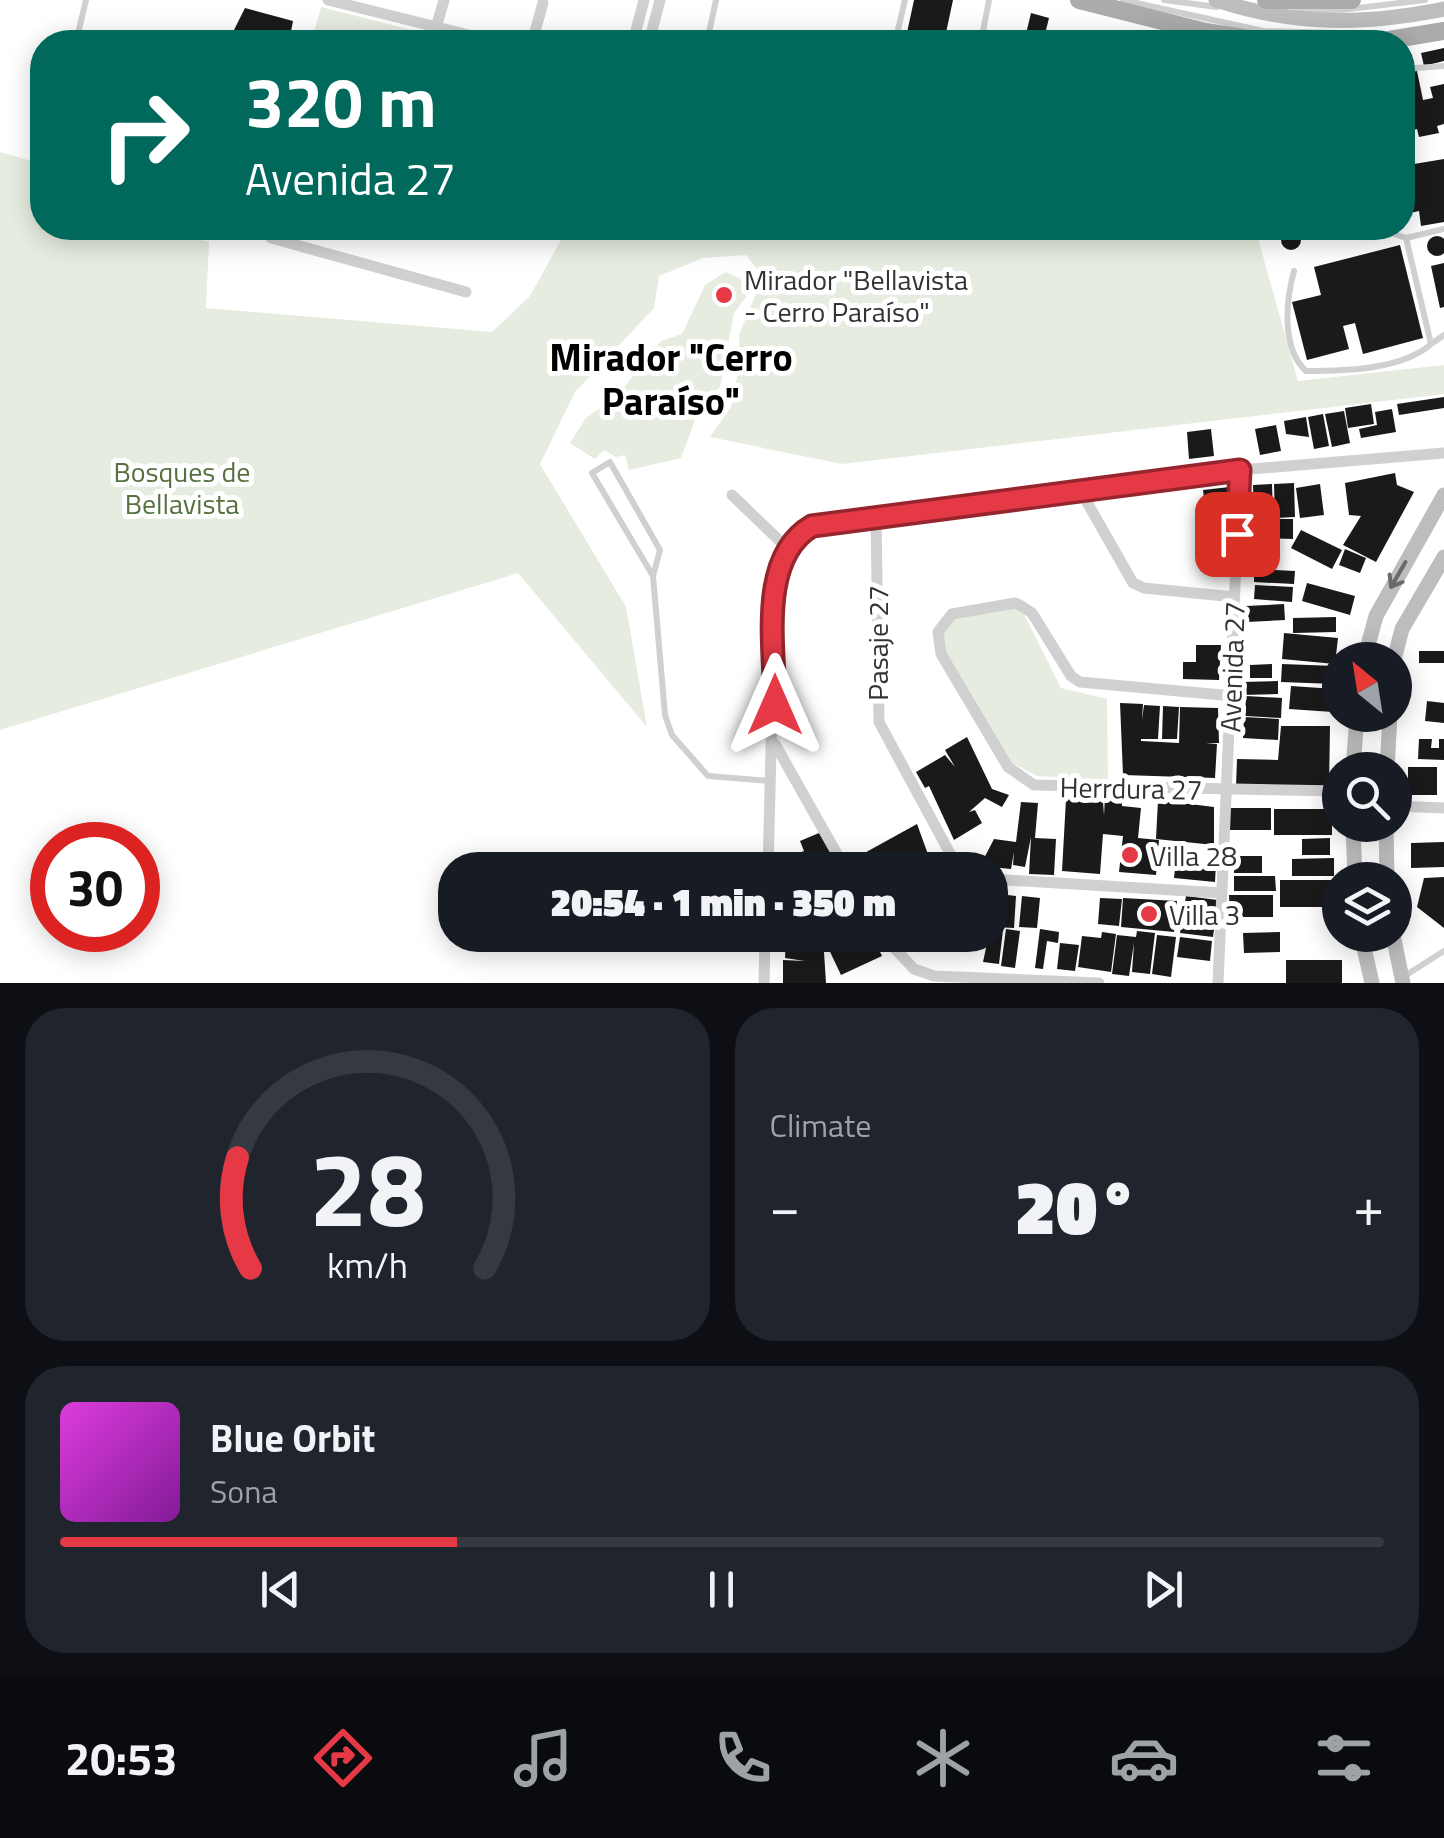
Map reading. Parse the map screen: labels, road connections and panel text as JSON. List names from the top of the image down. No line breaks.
{"streets":{"street":["Pasaje 27","Avenida 27","Herrdura 27"]},"crossings":[["Avenida 27","Herrdura 27"]],"districts":["Mirador \"Cerro Paraíso\""],"parks":["Bosques de Bellavista"],"places":["Mirador \"Bellavista - Cerro Paraíso\"","Villa 28","Villa 3"],"north":"top left","page":{"turn":["320 m","Avenida 27"],"limit":"30","trip":"20:54 · 1 min · 350 m","tile":"Climate","heat":["−","20°","+"],"song":["Blue Orbit","Sona"],"tabs":"20:53","gauge":["28","km/h"]}}
